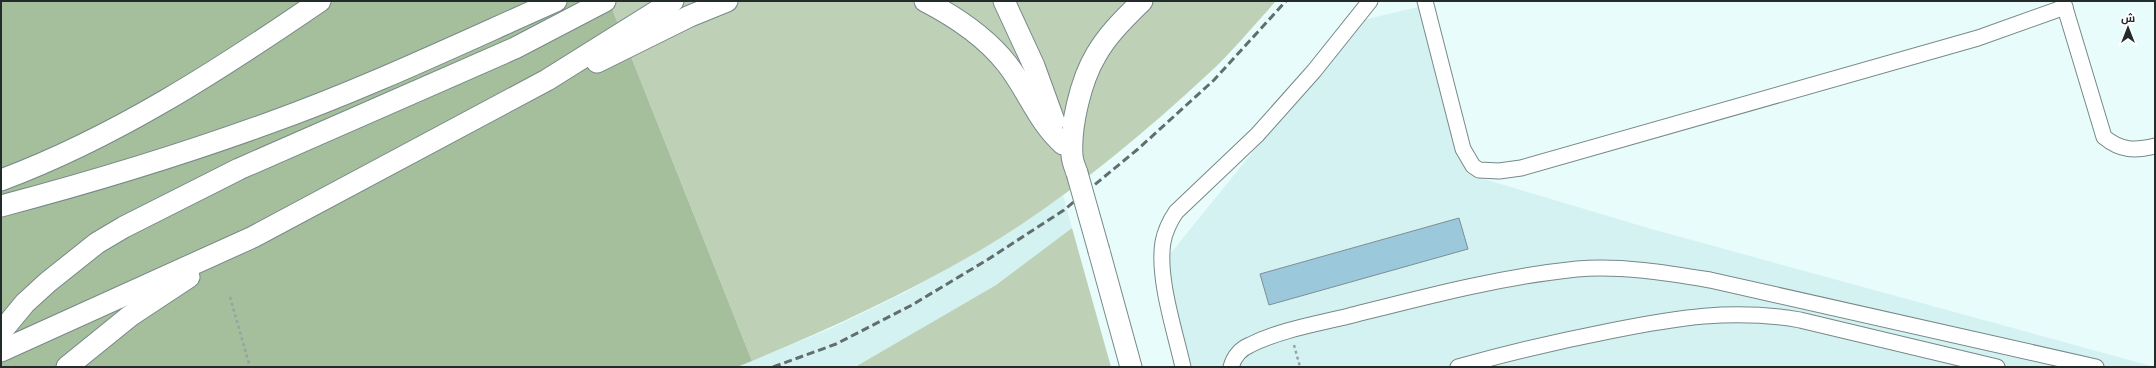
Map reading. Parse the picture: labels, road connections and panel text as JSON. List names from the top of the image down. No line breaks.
{"north":"top"}
